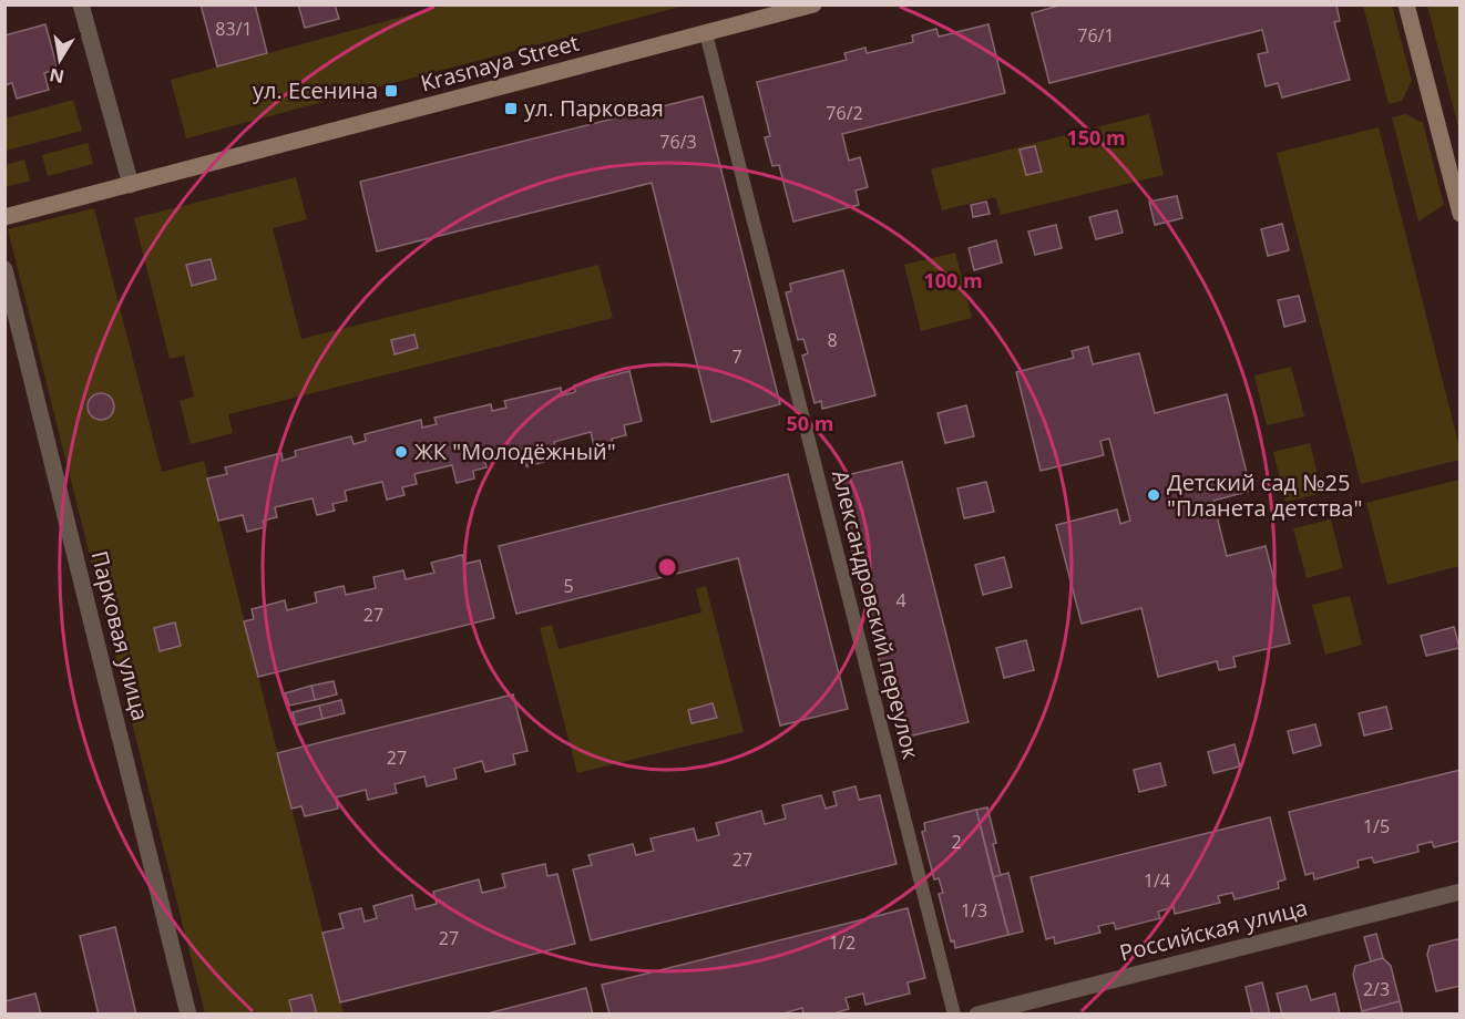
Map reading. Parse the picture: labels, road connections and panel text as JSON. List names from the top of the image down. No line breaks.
{"streets":{"street":["Krasnaya Street","Парковая улица","Российская улица"],"lane":["Александровский переулок"]},"crossings":[["Krasnaya Street","Александровский переулок"]],"places":{"transit":["ул. Есенина","ул. Парковая"],"other":["ЖК \"Молодёжный\"","Детский сад №25 \"Планета детства\""]},"house_numbers":["83/1","76/1","76/2","76/3","8","7","5","4","27","27","1/5","2","27","1/4","1/3","27","1/2","2/3"],"north":"bottom","rings":["150 m","100 m","50 m"]}
